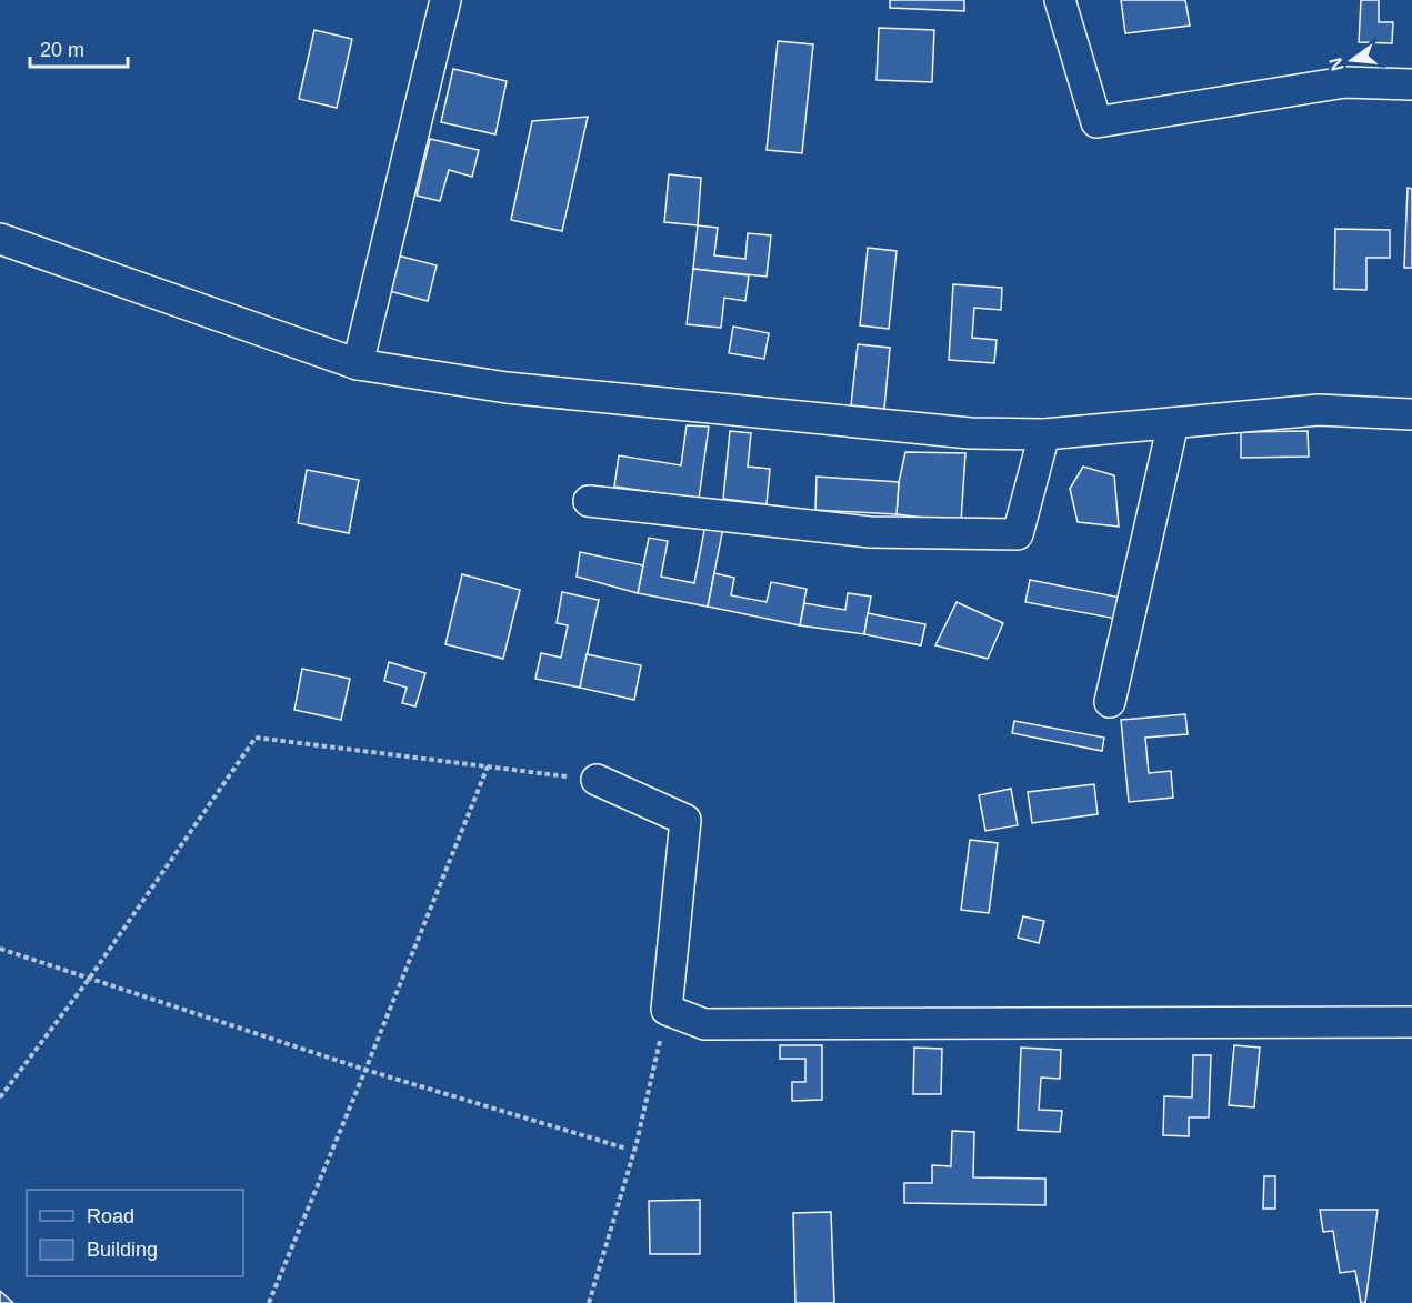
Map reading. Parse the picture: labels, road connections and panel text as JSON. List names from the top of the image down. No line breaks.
{"legend":["Road","Building"],"scale_bar":"20 m","north":"left"}
